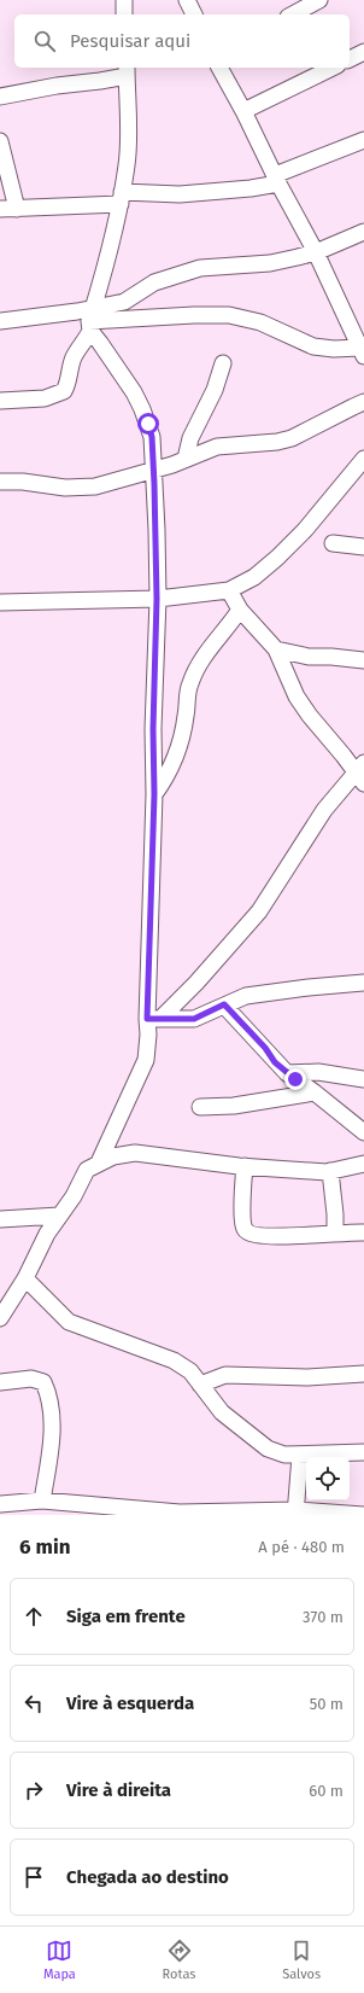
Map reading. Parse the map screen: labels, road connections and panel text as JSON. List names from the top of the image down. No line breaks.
{"page":{"search":"Pesquisar aqui","heading":["6 min","A pé · 480 m"],"list":[["Siga em frente","370 m"],["Vire à esquerda","50 m"],["Vire à direita","60 m"],"Chegada ao destino"],"nav":["Mapa","Rotas","Salvos"]}}
